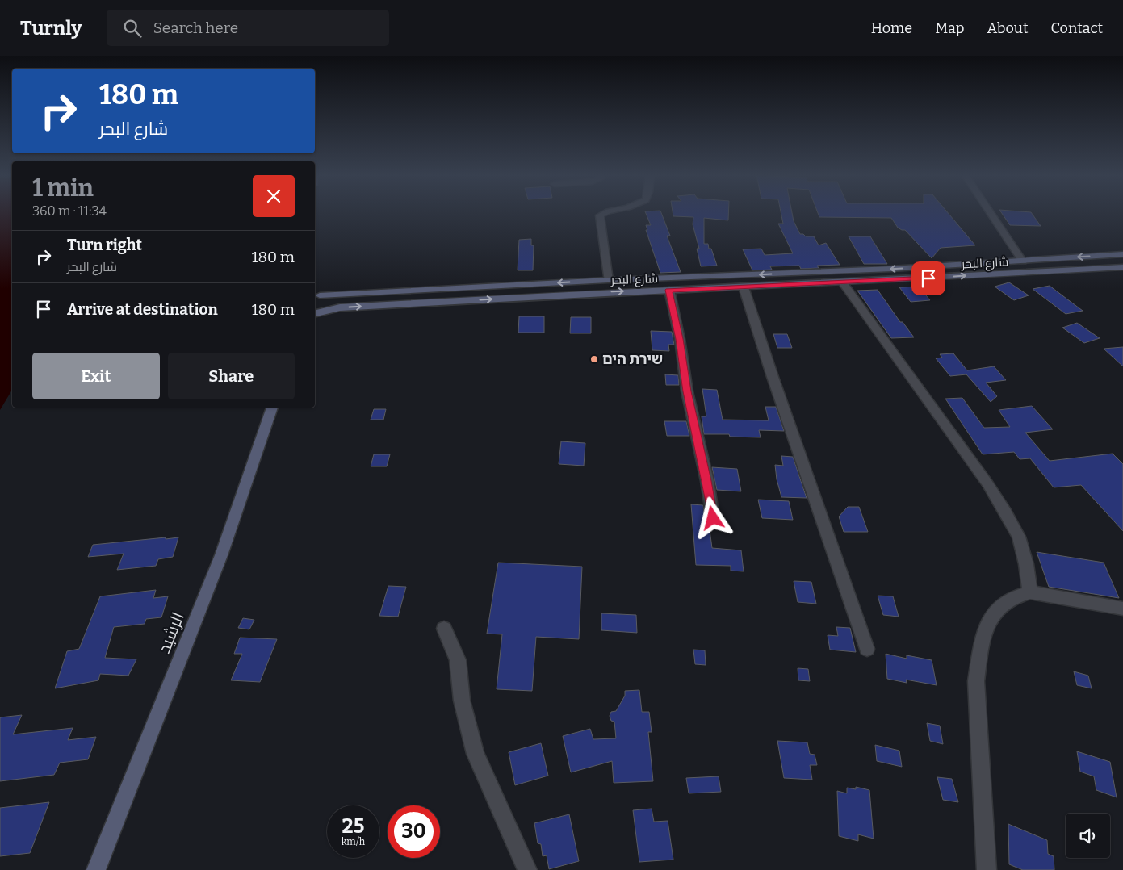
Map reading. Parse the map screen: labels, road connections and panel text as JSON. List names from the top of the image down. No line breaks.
{"streets":{"main road":["شارع البحر","الرشيد"]},"places":["שירת הים"],"page":{"header":"Turnly","search":"Search here","nav":["Home","Map","About","Contact"],"turn":["180 m","شارع البحر"],"heading":["1 min","360 m · 11:34"],"list":[{"name":"Turn right","note":"شارع البحر","value":"180 m"},{"name":"Arrive at destination","value":"180 m"}],"buttons":["Exit","Share"],"speed":"25 km/h","limit":"30"}}
